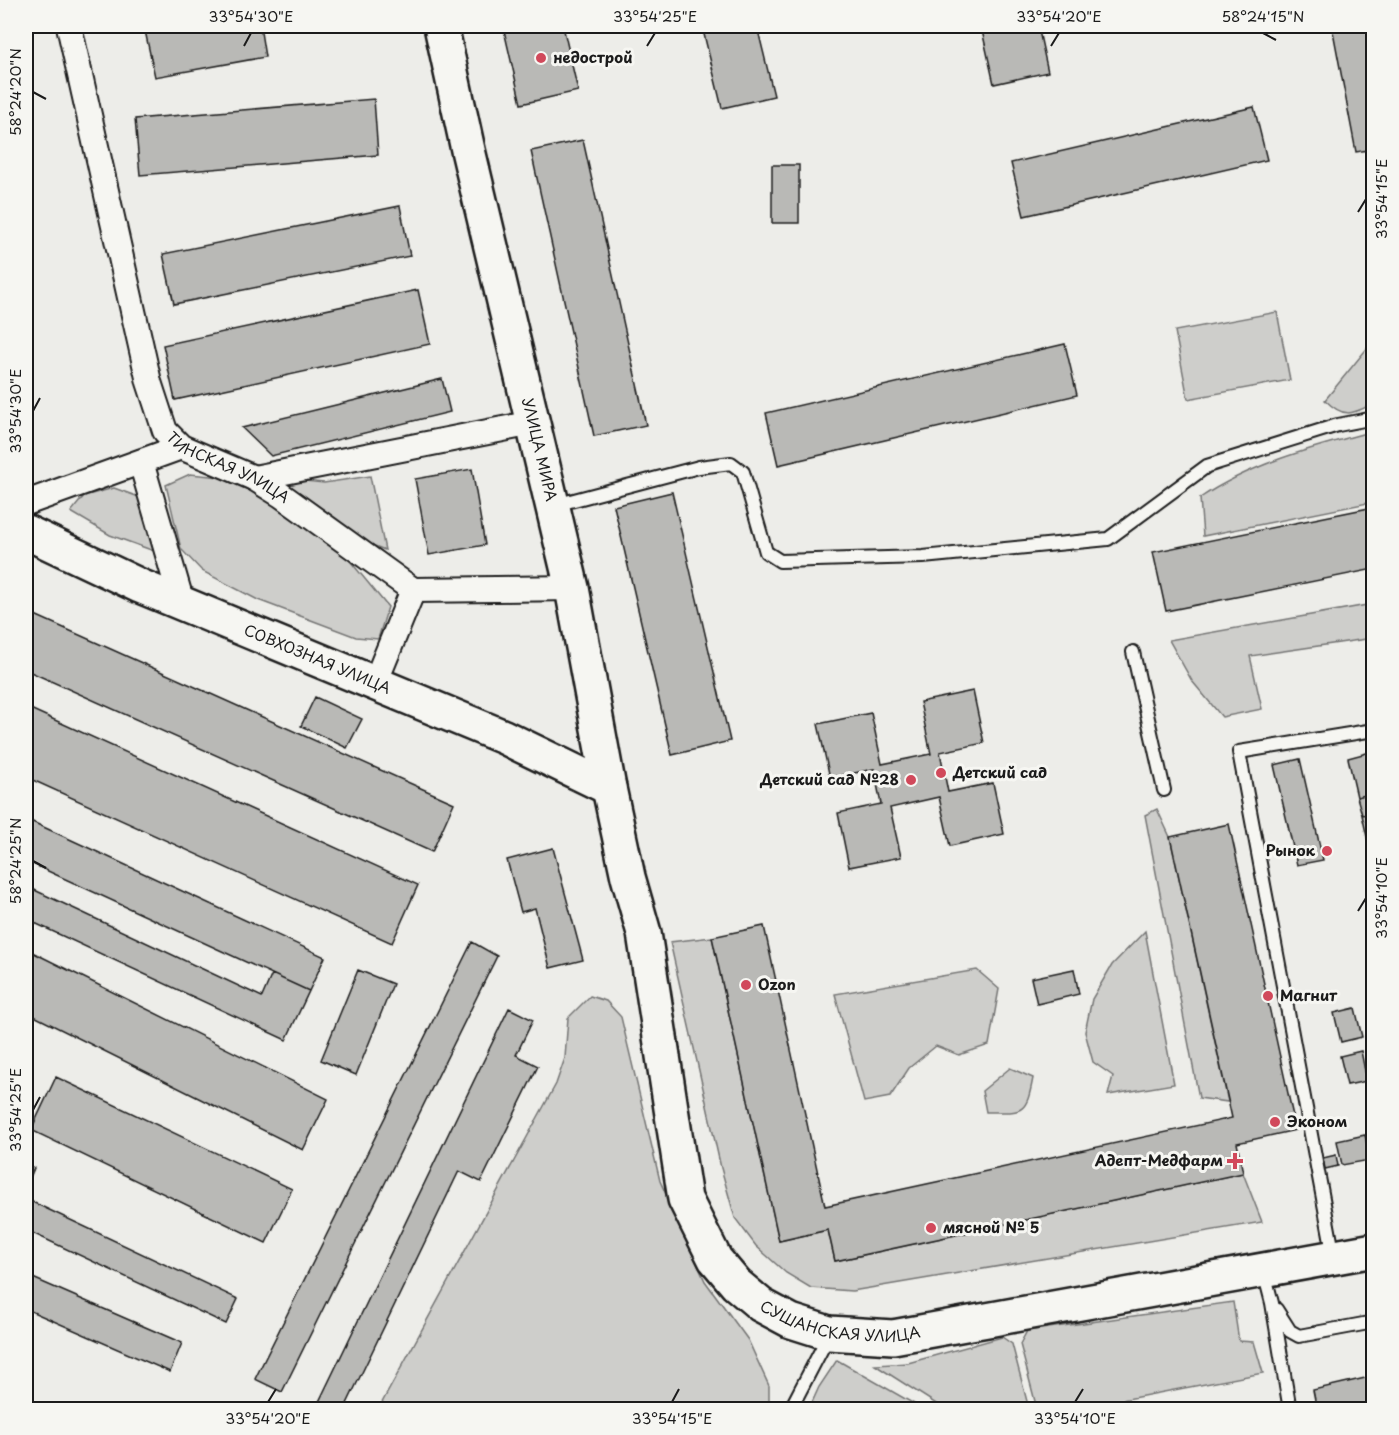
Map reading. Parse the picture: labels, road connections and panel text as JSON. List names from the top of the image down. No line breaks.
{"streets":{"main road":["УЛИЦА МИРА","СОВХОЗНАЯ УЛИЦА","СУШАНСКАЯ УЛИЦА"],"street":["ТИНСКАЯ УЛИЦА"]},"crossings":[["УЛИЦА МИРА","СОВХОЗНАЯ УЛИЦА"],["УЛИЦА МИРА","СУШАНСКАЯ УЛИЦА"]],"places":{"other":["недострой","Детский сад","Детский сад №28","Рынок","Ozon","Магнит","Эконом","мясной № 5"],"health":["Адепт-Медфарм"]},"coordinates":["33°54'30\"E","33°54'25\"E","33°54'20\"E","58°24'15\"N","58°24'20\"N","33°54'15\"E","58°24'25\"N","33°54'10\"E"]}
